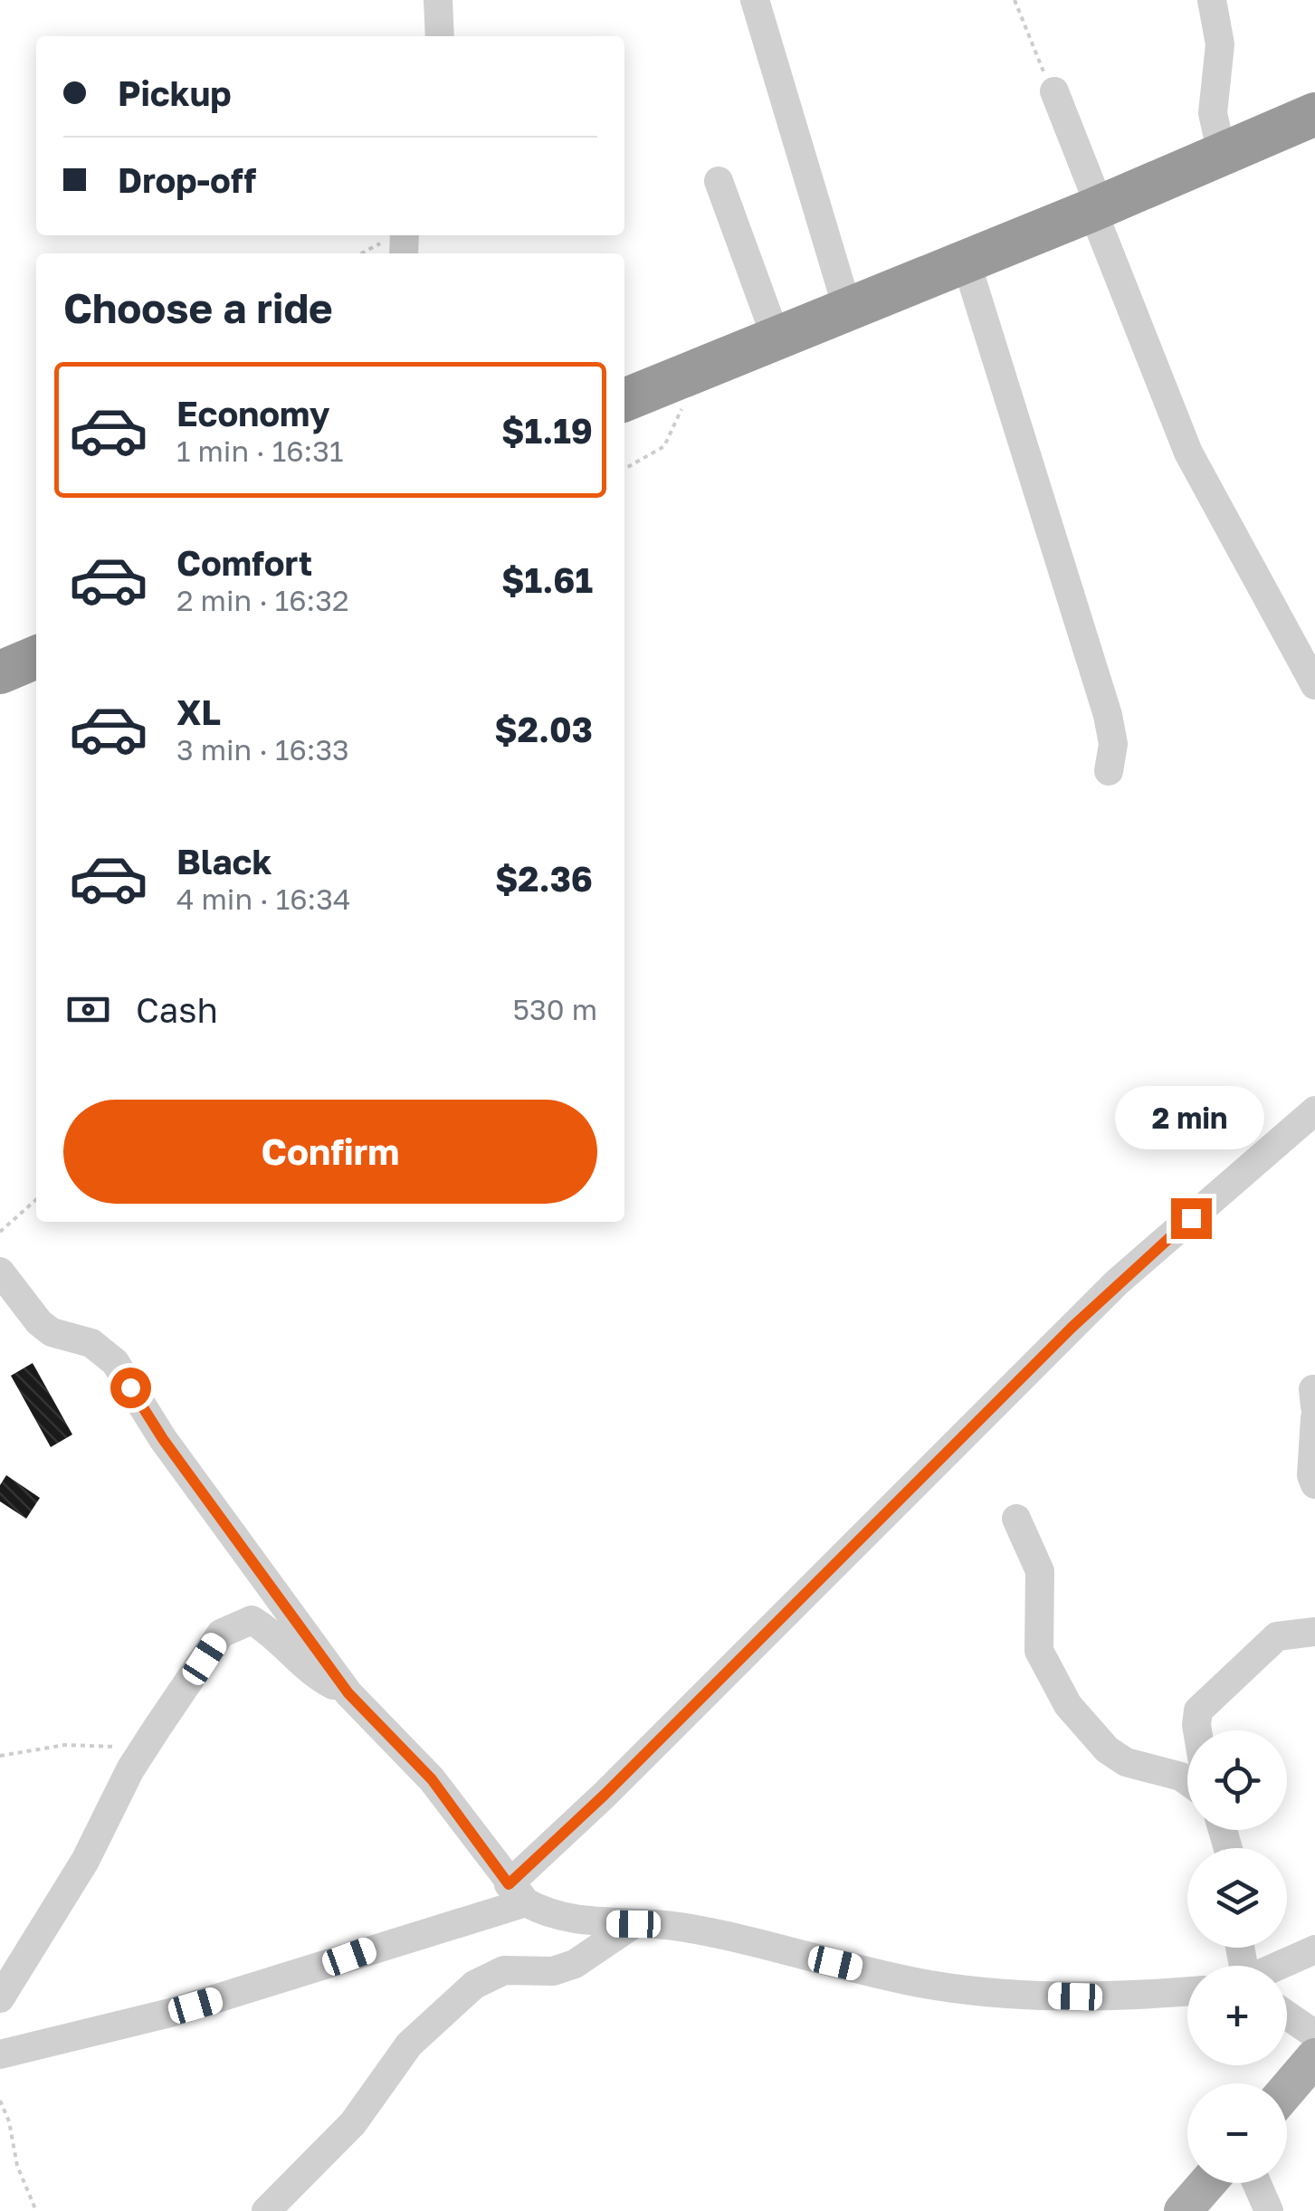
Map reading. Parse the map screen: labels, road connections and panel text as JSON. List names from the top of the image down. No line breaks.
{"page":{"banner":["Pickup","Drop-off"],"heading":"Choose a ride","list":[{"name":"Economy","note":"1 min · 16:31","value":"$1.19"},{"name":"Comfort","note":"2 min · 16:32","value":"$1.61"},{"name":"XL","note":"3 min · 16:33","value":"$2.03"},{"name":"Black","note":"4 min · 16:34","value":"$2.36"}],"pay":["Cash","530 m"],"buttons":"Confirm","bubble":"2 min","map_buttons":["+","−"]}}
